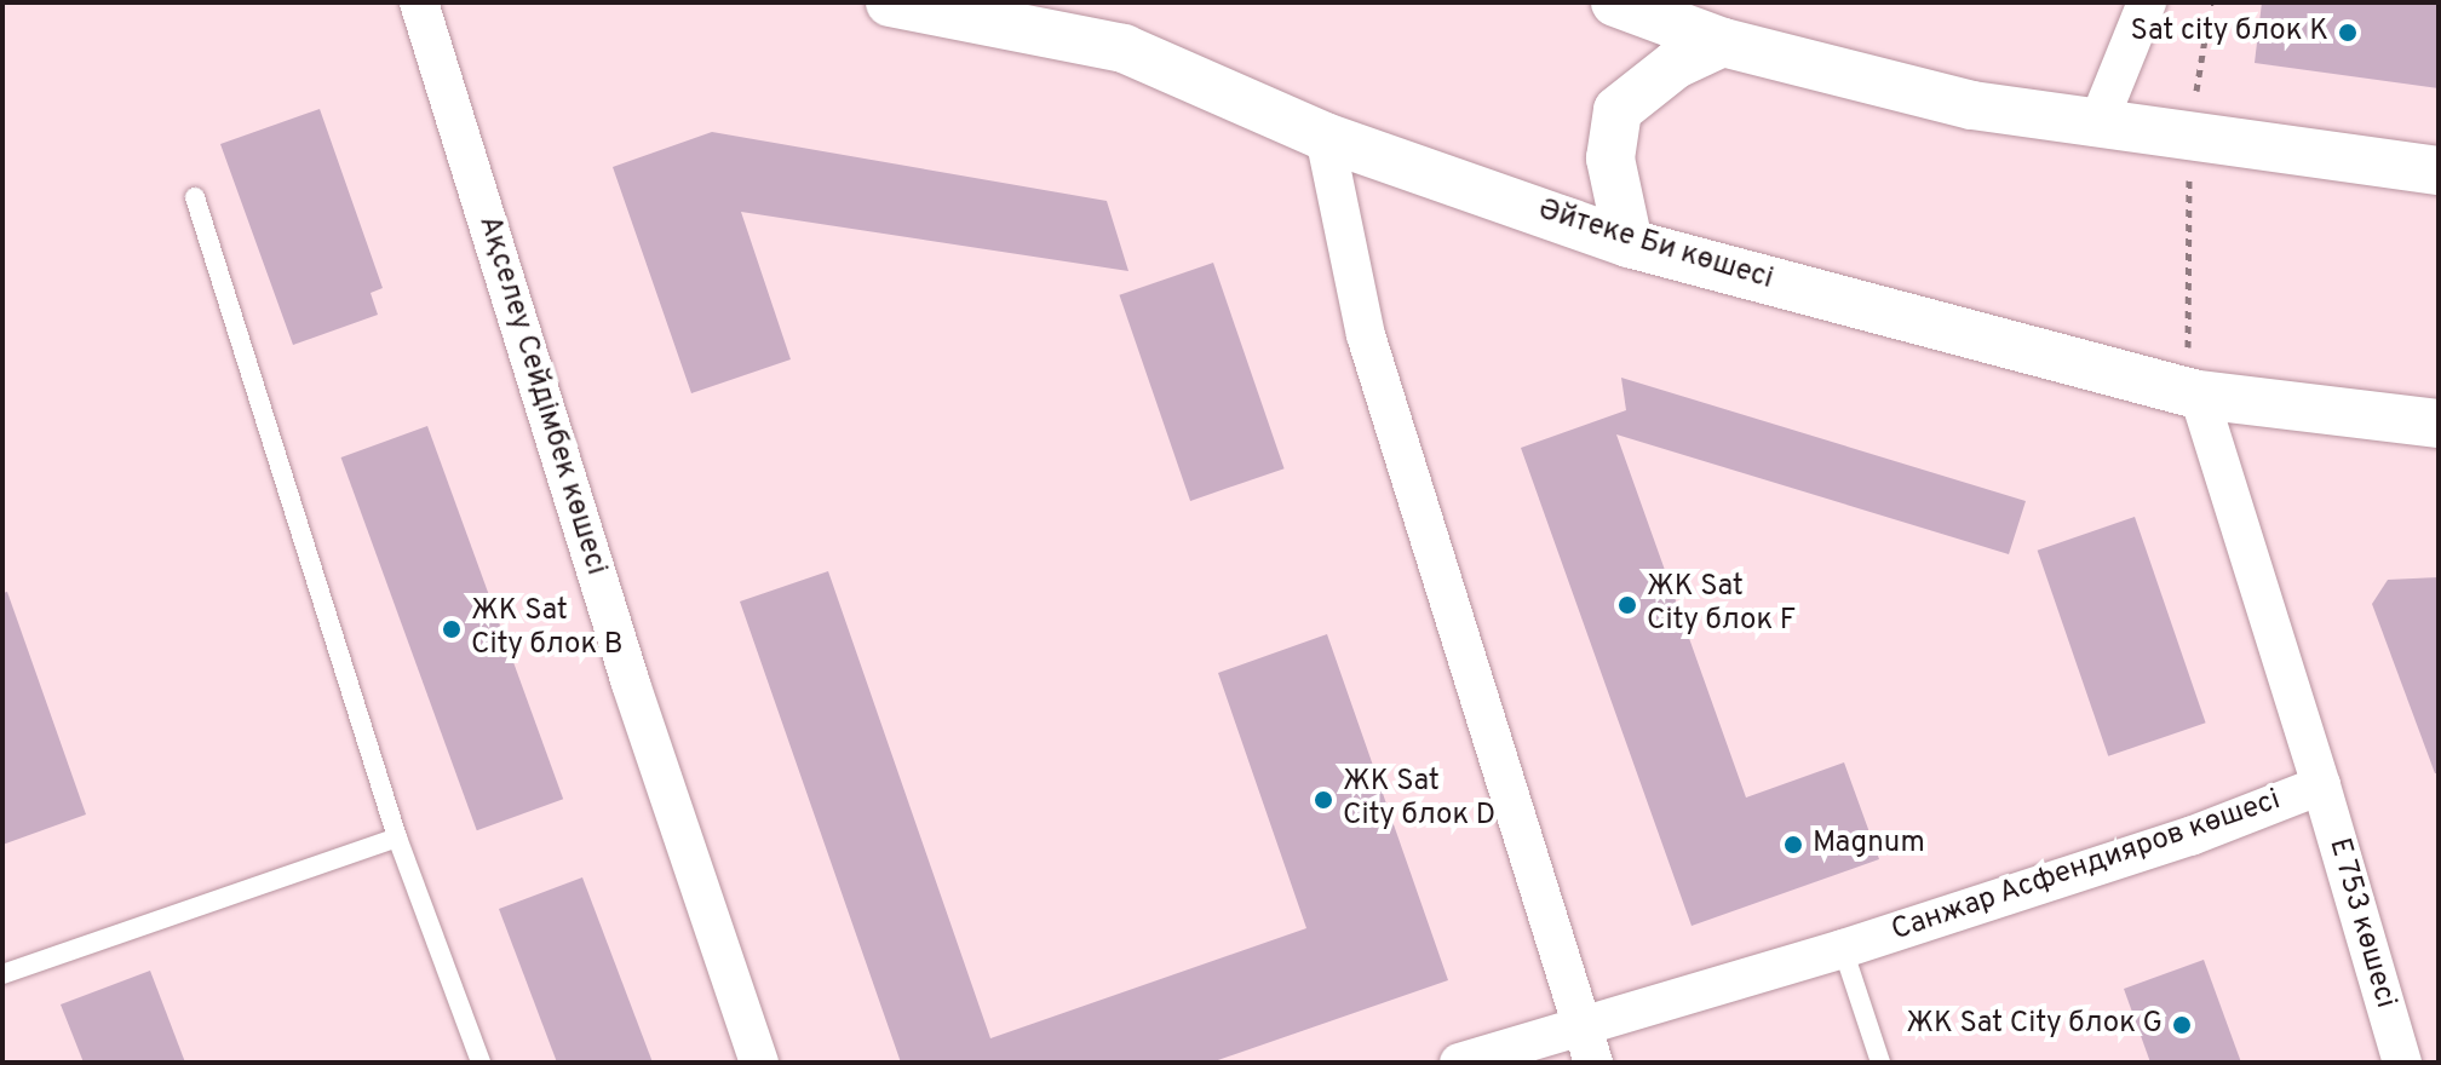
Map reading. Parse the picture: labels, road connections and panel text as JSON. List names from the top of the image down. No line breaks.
{"streets":{"street":["Әйтеке Би көшесі","Ақселеу Сейдімбек көшесі","Санжар Асфендияров көшесі","Е 753 көшесі"]},"crossings":[["Әйтеке Би көшесі","Санжар Асфендияров көшесі"],["Санжар Асфендияров көшесі","Е 753 көшесі"]],"places":["Sat city блок K","ЖК Sat City блок F","ЖК Sat City блок B","ЖК Sat City блок D","Magnum","ЖК Sat City блок G"]}
